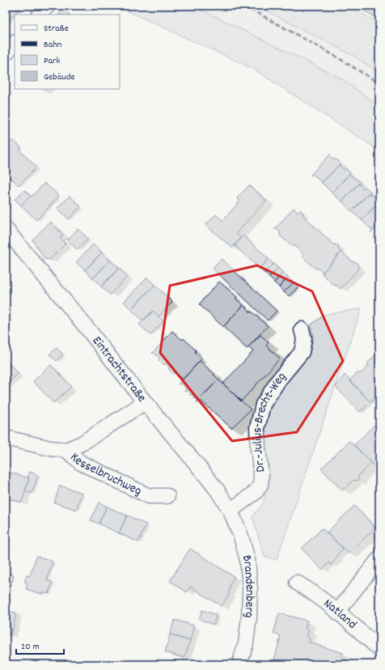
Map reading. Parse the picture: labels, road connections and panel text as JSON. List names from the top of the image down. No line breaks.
{"streets":{"street":["Eintrachtstraße","Dr.-Julius-Brecht-Weg","Kesselbruchweg","Brandenberg","Natland"]},"crossings":[["Eintrachtstraße","Dr.-Julius-Brecht-Weg"],["Eintrachtstraße","Kesselbruchweg"],["Eintrachtstraße","Brandenberg"],["Dr.-Julius-Brecht-Weg","Brandenberg"]],"legend":["Straße","Bahn","Park","Gebäude"],"scale_bar":"20 m"}
